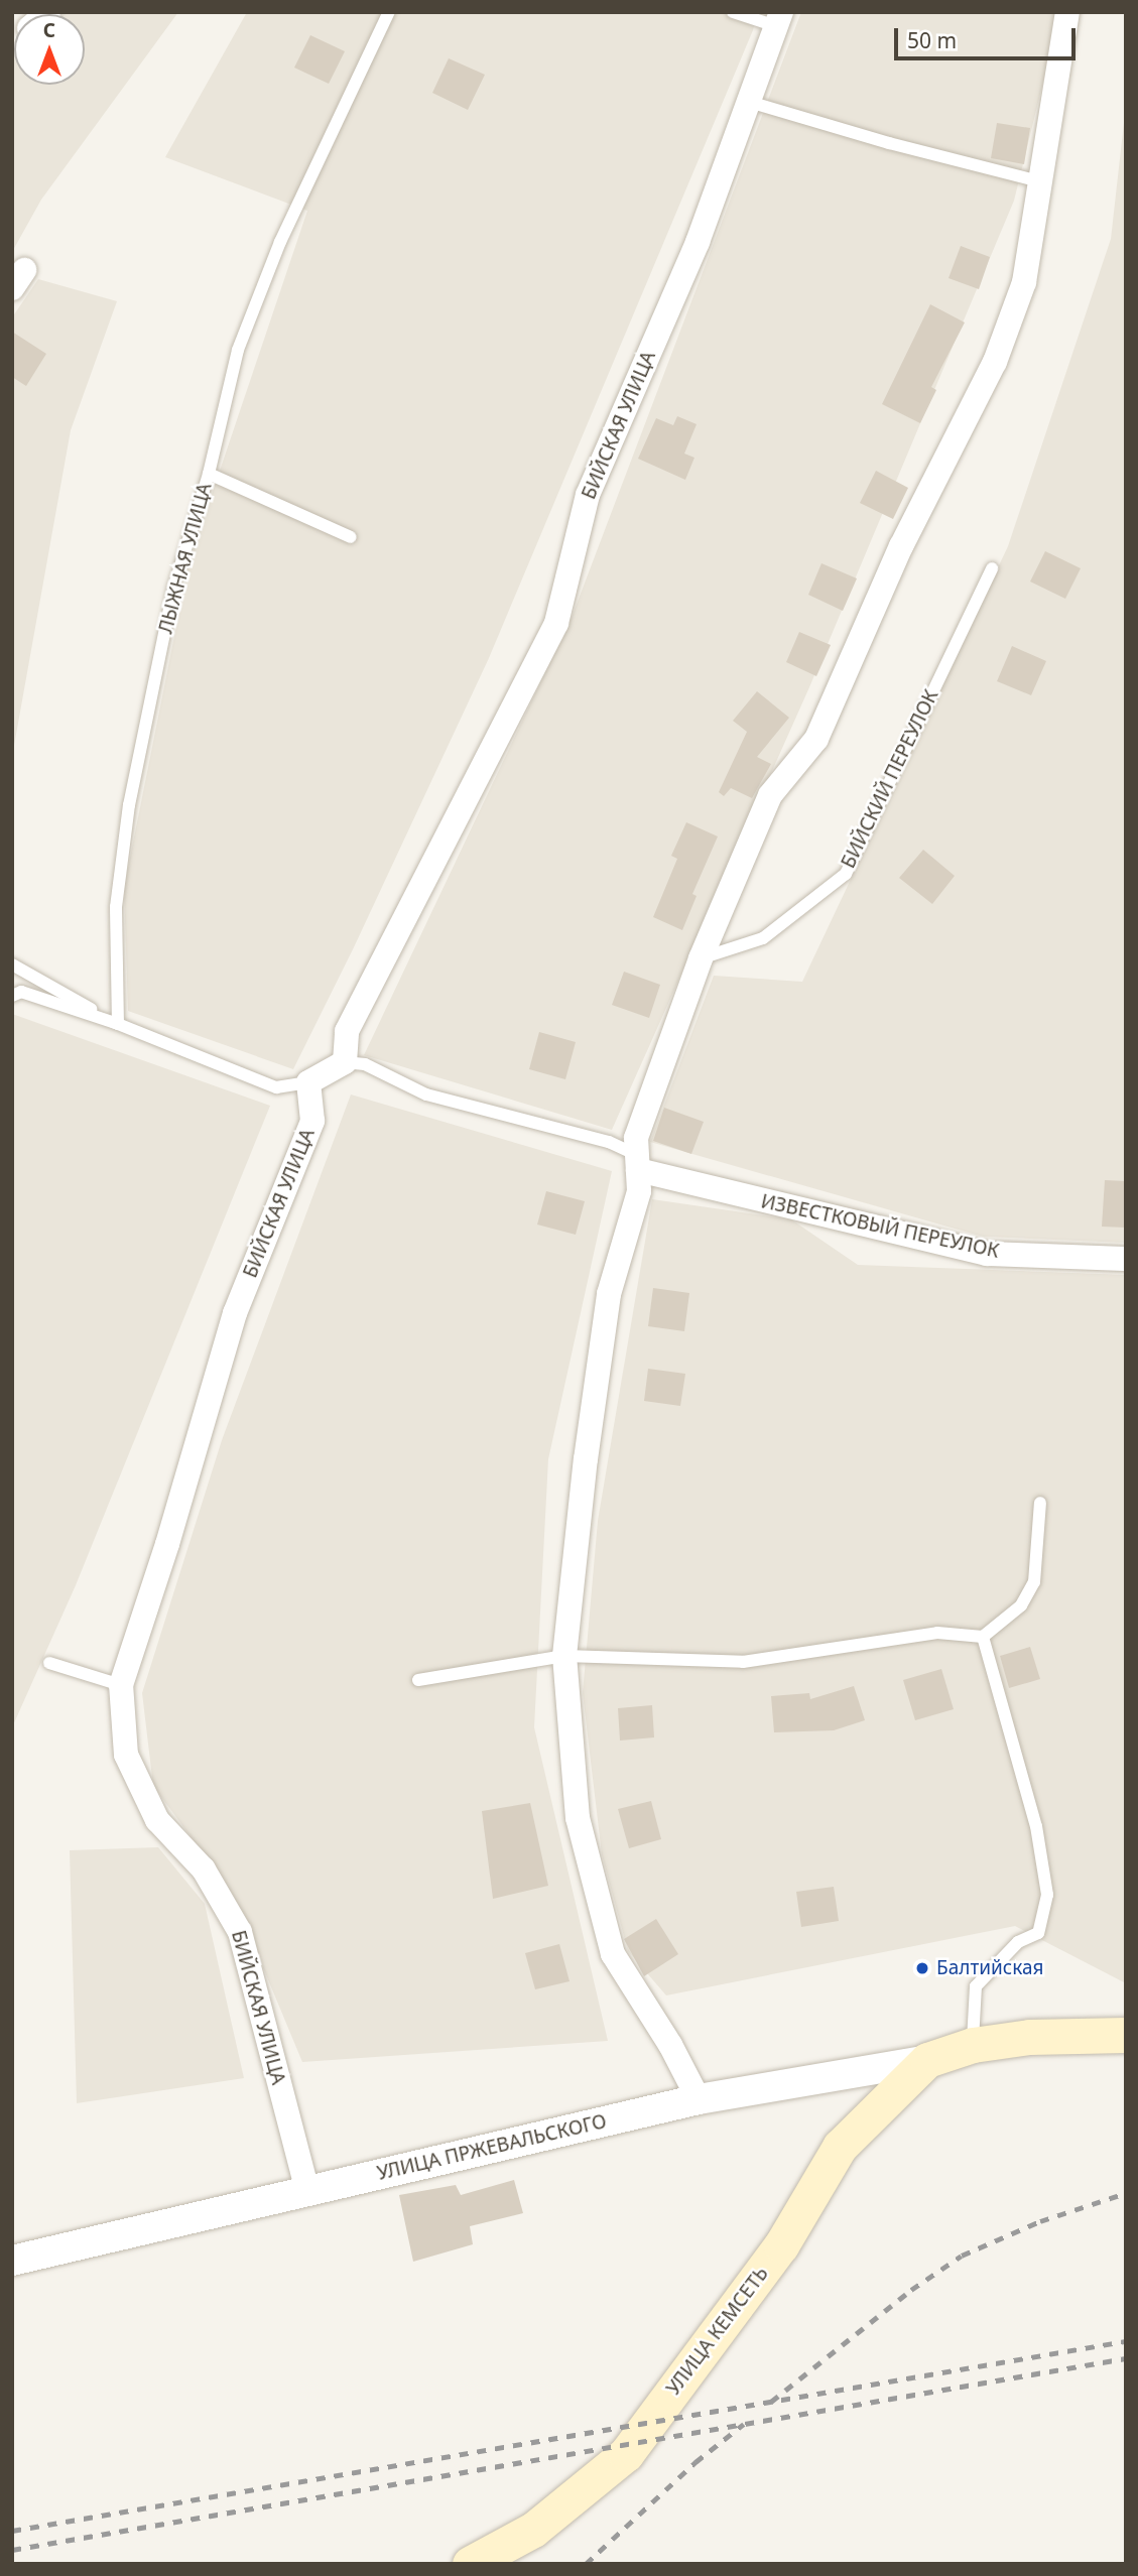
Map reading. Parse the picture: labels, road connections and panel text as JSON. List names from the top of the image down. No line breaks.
{"streets":{"main road":["УЛИЦА ПРЖЕВАЛЬСКОГО","УЛИЦА КЕМСЕТЬ"],"street":["БИЙСКАЯ УЛИЦА","ИЗВЕСТКОВЫЙ ПЕРЕУЛОК"],"lane":["ЛЫЖНАЯ УЛИЦА","БИЙСКИЙ ПЕРЕУЛОК"]},"crossings":[["БИЙСКАЯ УЛИЦА","ИЗВЕСТКОВЫЙ ПЕРЕУЛОК"],["БИЙСКАЯ УЛИЦА","УЛИЦА ПРЖЕВАЛЬСКОГО"],["УЛИЦА ПРЖЕВАЛЬСКОГО","УЛИЦА КЕМСЕТЬ"]],"places":["Балтийская"],"scale_bar":"50 m","north":"top"}
